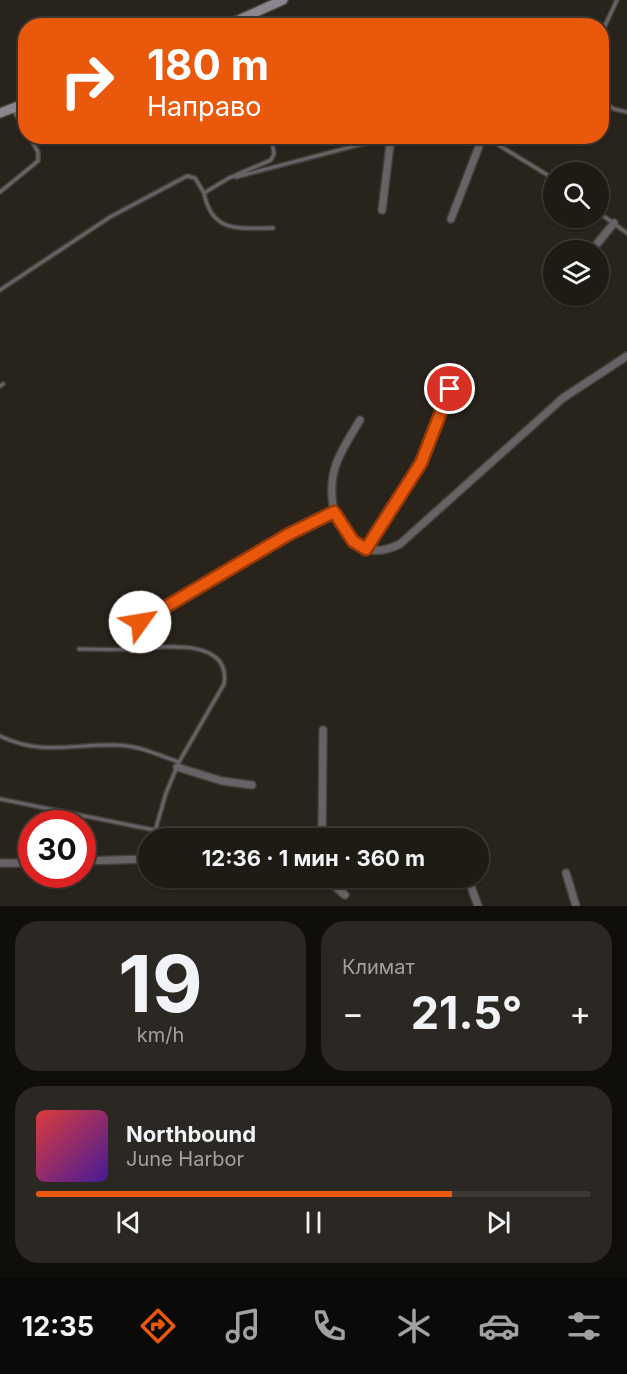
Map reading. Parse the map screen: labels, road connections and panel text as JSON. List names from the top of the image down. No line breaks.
{"page":{"turn":["180 m","Направо"],"limit":"30","trip":"12:36 · 1 мин · 360 m","tile":[["19","km/h"],"Климат"],"heat":["−","21.5°","+"],"song":["Northbound","June Harbor"],"tabs":"12:35"}}
